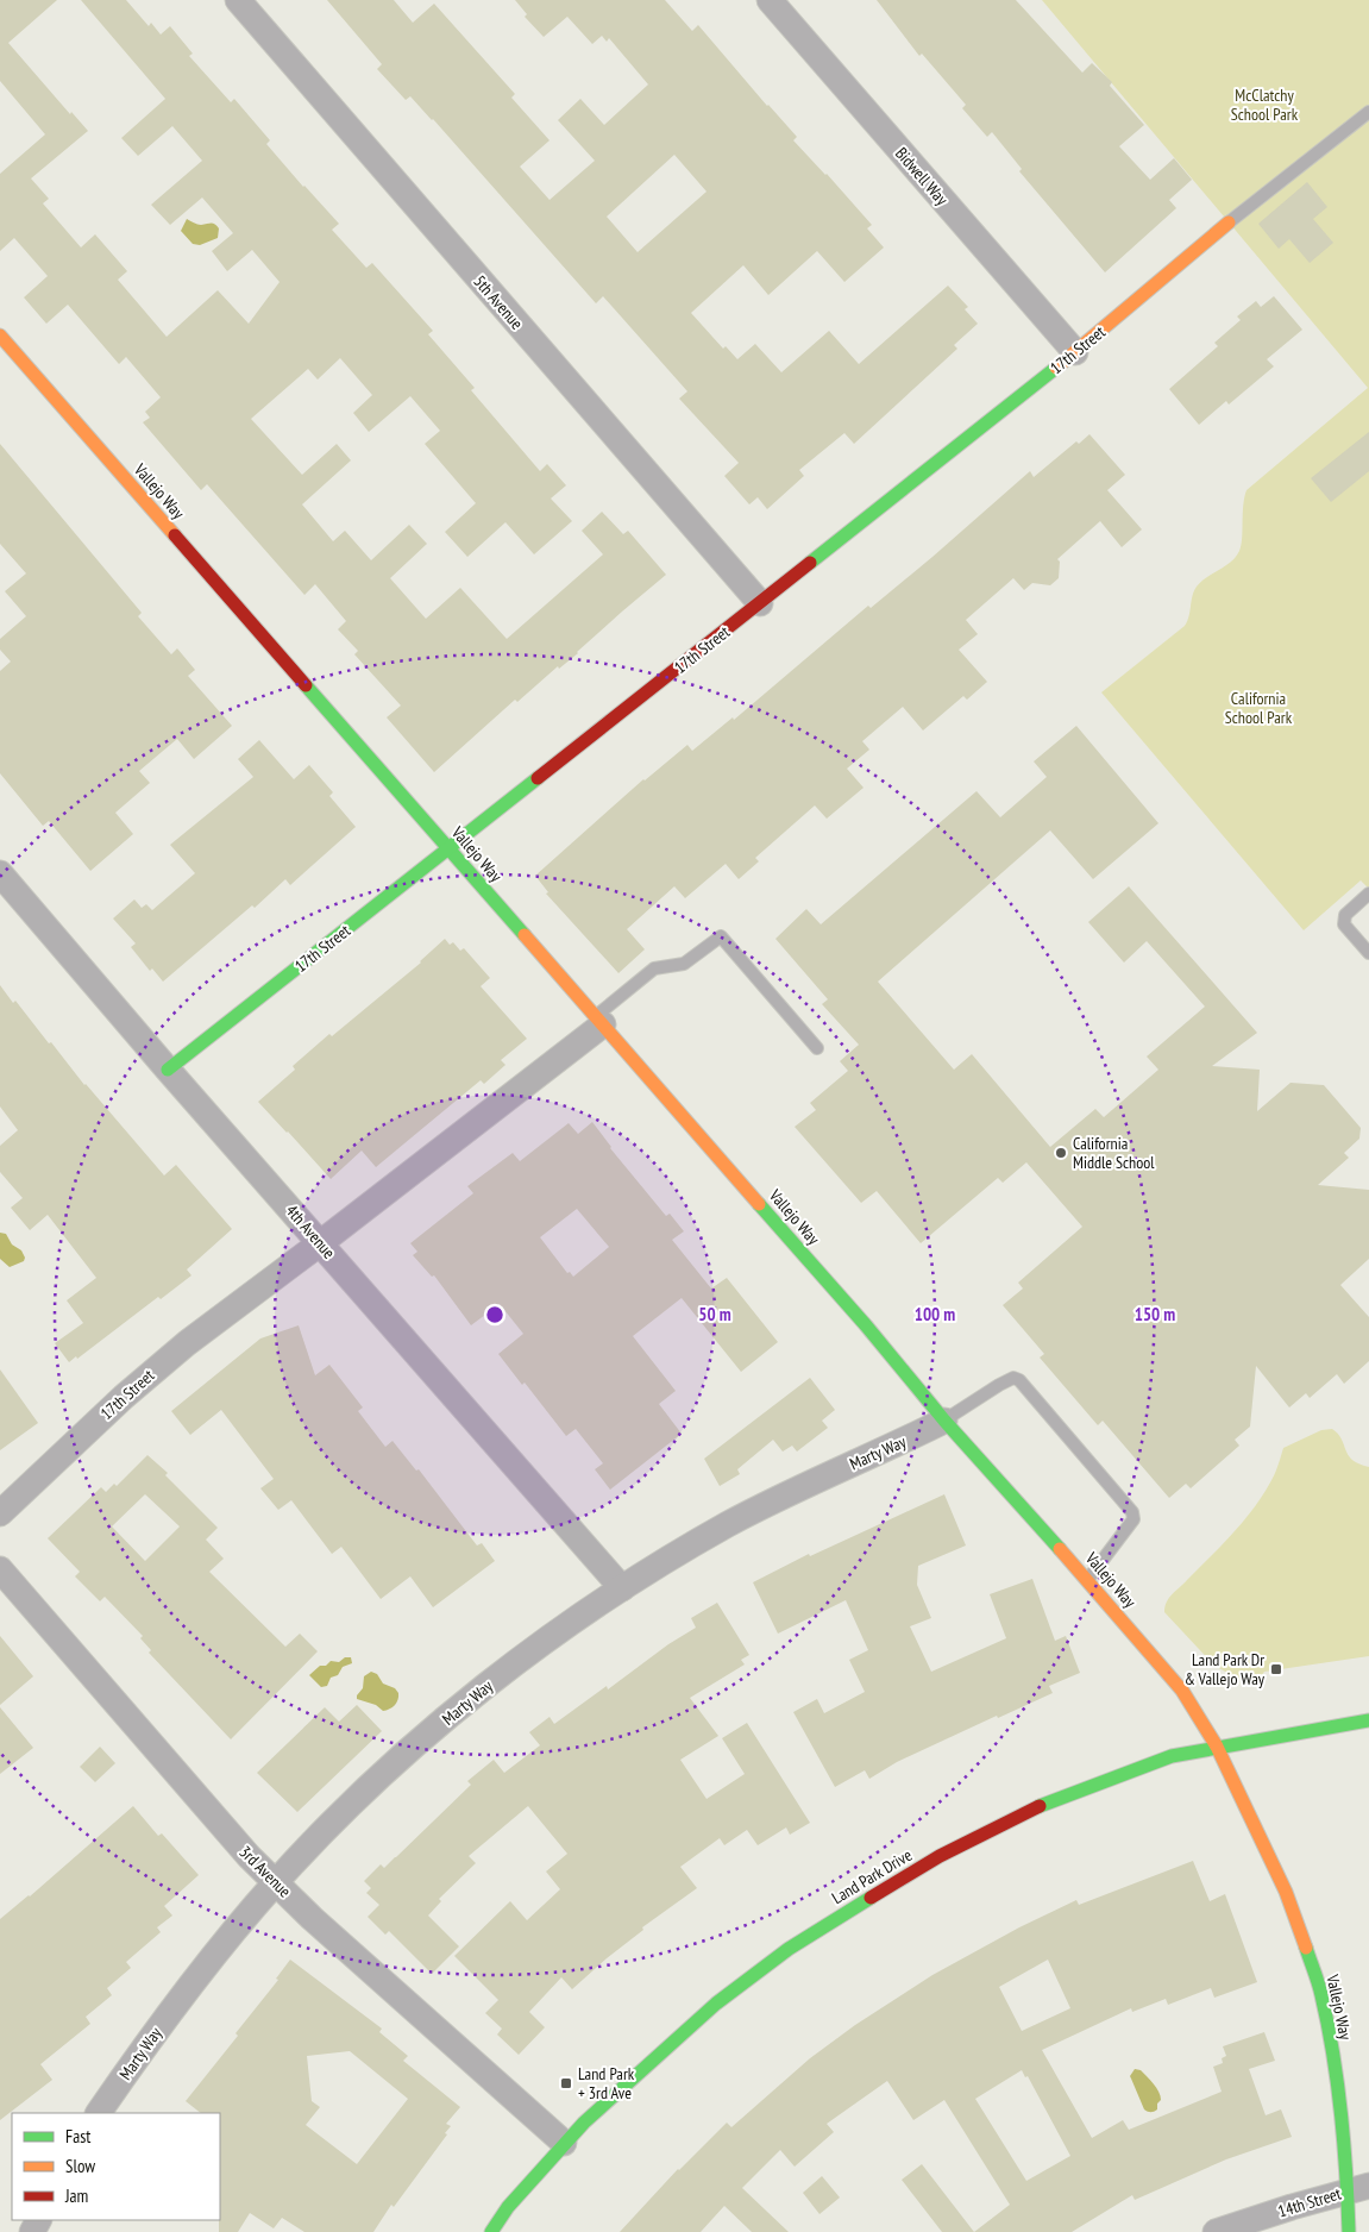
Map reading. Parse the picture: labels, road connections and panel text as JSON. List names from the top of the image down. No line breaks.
{"streets":{"street":["Bidwell Way","5th Avenue","17th Street","Vallejo Way","4th Avenue","Marty Way","3rd Avenue","Land Park Drive","14th Street"]},"crossings":[["Bidwell Way","17th Street"],["5th Avenue","17th Street"],["17th Street","Vallejo Way"],["17th Street","4th Avenue"],["Vallejo Way","Marty Way"],["Vallejo Way","Land Park Drive"],["Vallejo Way","14th Street"],["4th Avenue","Marty Way"],["Marty Way","3rd Avenue"],["3rd Avenue","Land Park Drive"]],"parks":["McClatchy School Park","California School Park"],"places":{"other":["California Middle School"],"transit":["Land Park Dr & Vallejo Way","Land Park + 3rd Ave"]},"legend":["Fast","Slow","Jam"],"rings":["50 m","100 m","150 m"]}
